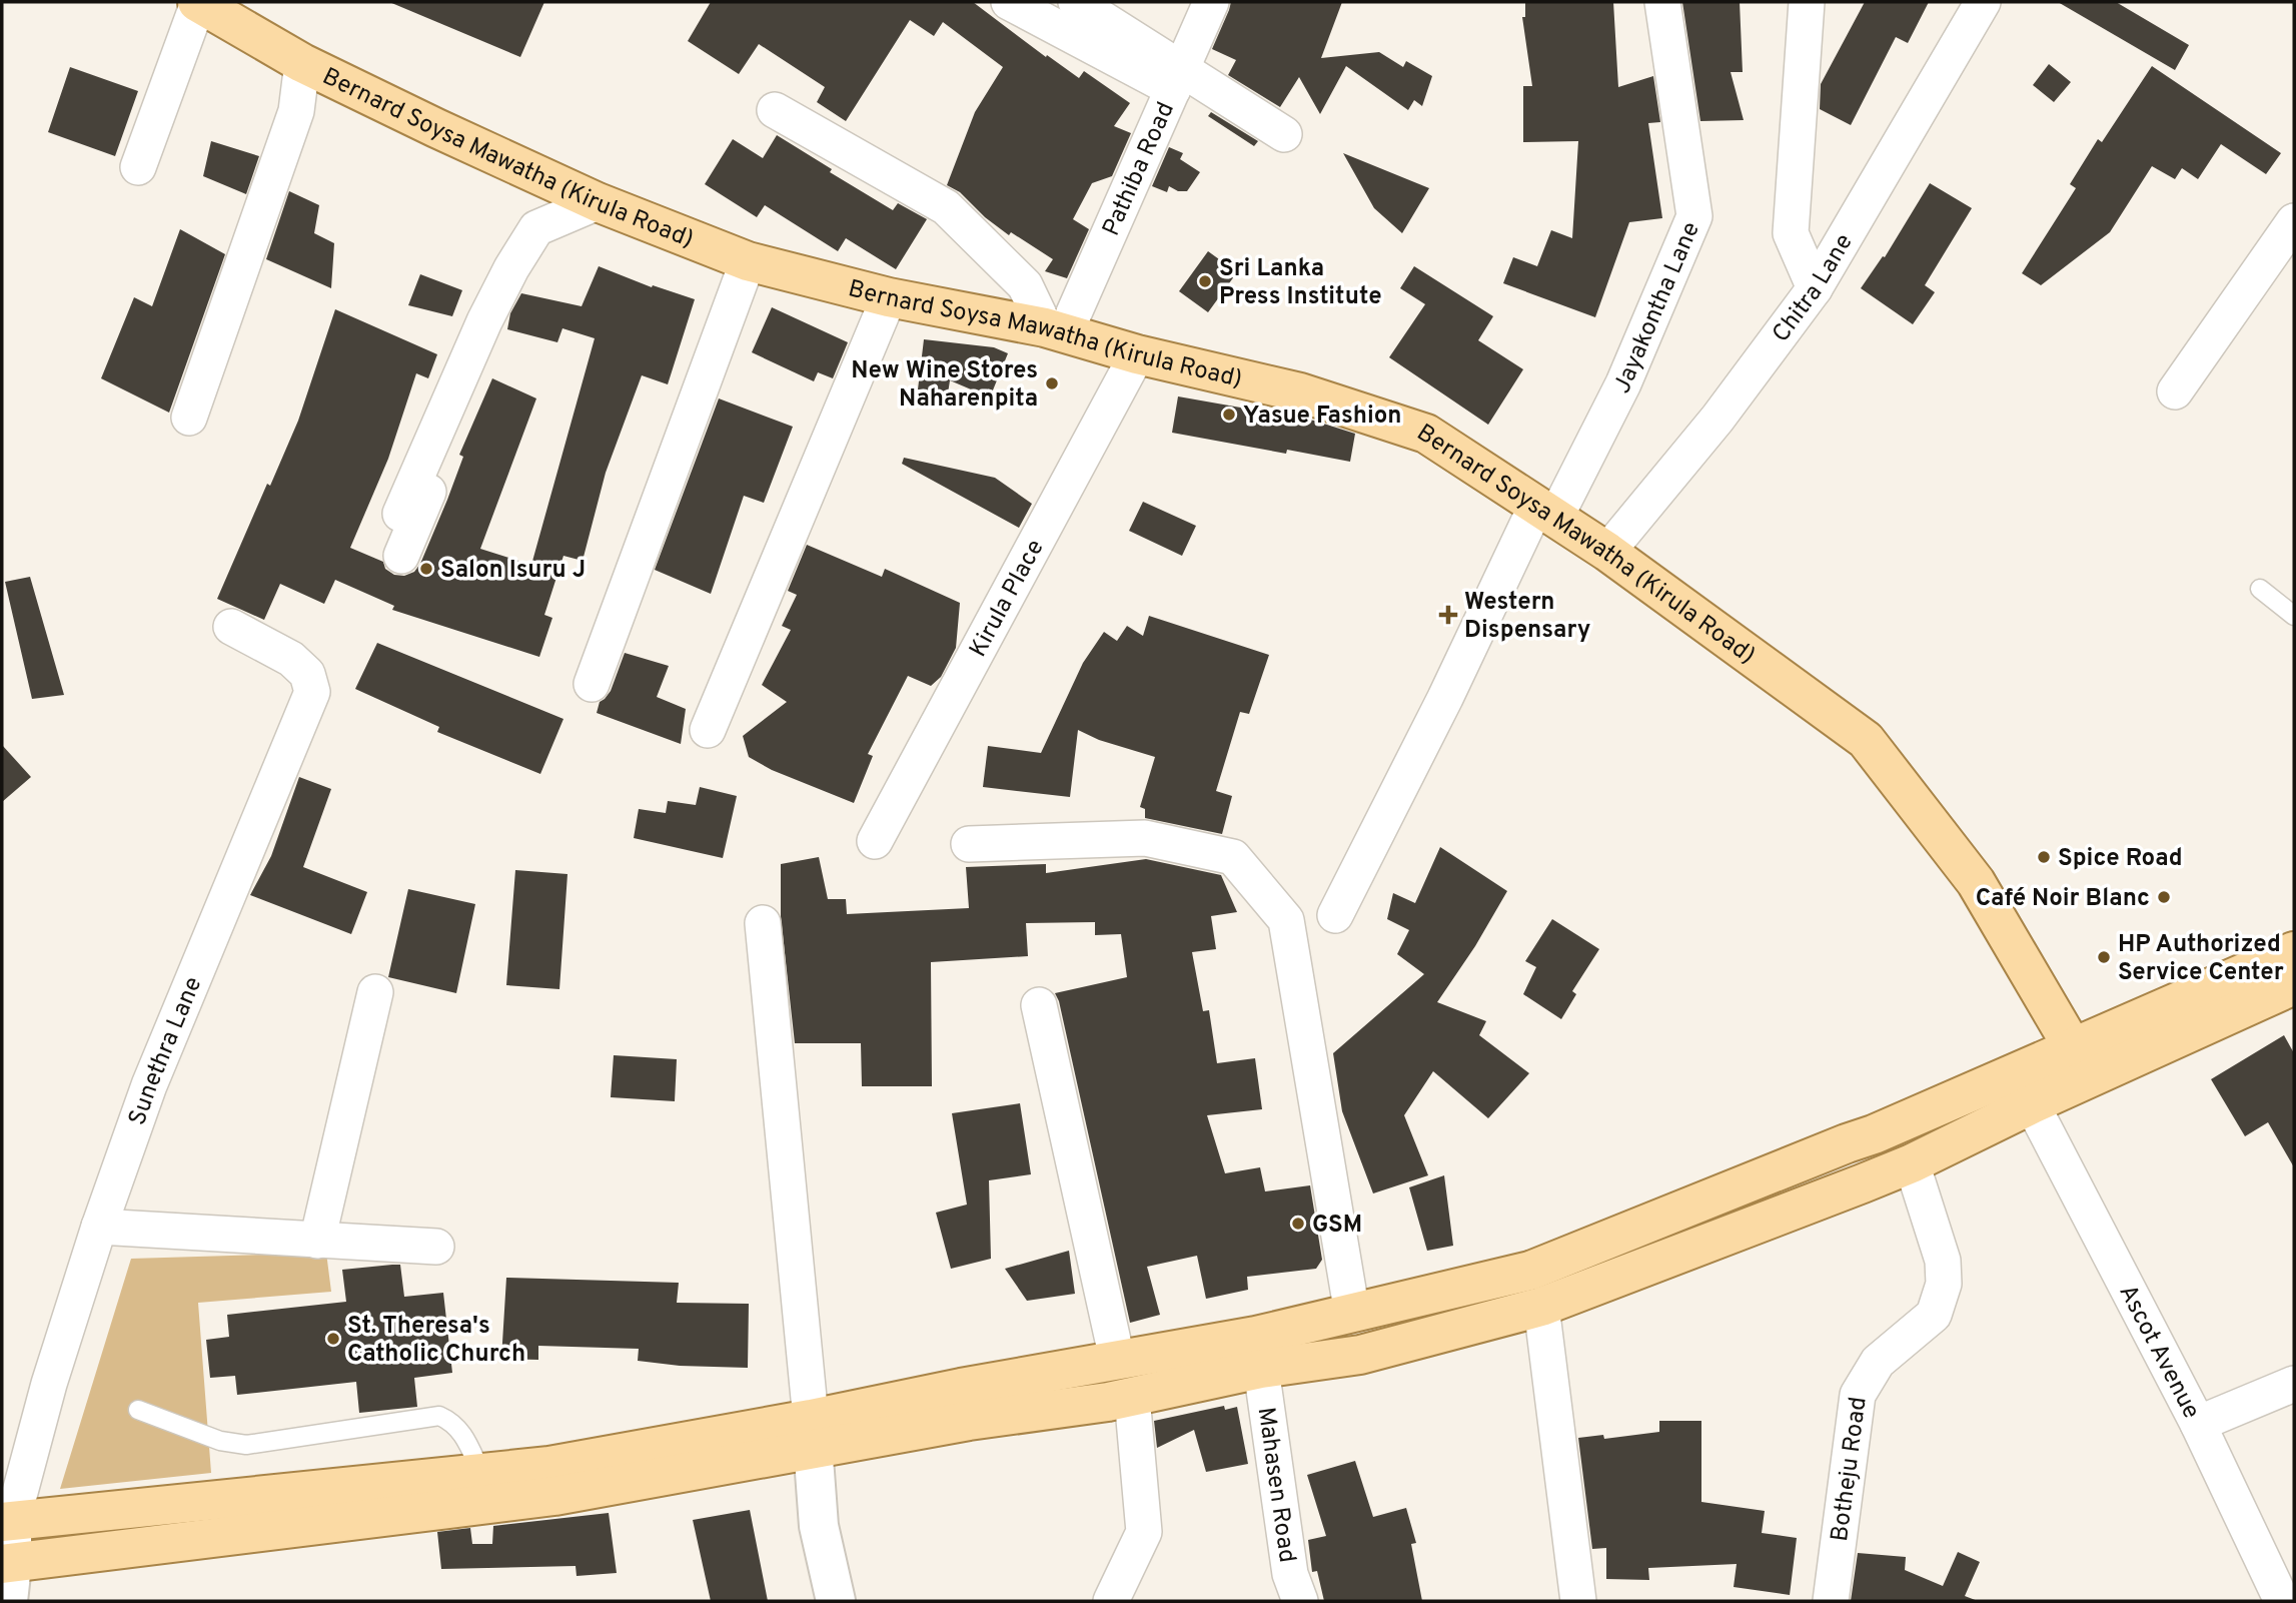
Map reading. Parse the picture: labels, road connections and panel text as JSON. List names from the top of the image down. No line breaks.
{"streets":{"main road":["Bernard Soysa Mawatha (Kirula Road)"],"street":["Pathiba Road","Chitra Lane","Jayakontha Lane","Kirula Place","Sunethra Lane","Ascot Avenue","Botheju Road","Mahasen Road"]},"crossings":[["Bernard Soysa Mawatha (Kirula Road)","Pathiba Road"],["Bernard Soysa Mawatha (Kirula Road)","Chitra Lane"],["Bernard Soysa Mawatha (Kirula Road)","Jayakontha Lane"],["Bernard Soysa Mawatha (Kirula Road)","Kirula Place"]],"places":{"other":["Sri Lanka Press Institute","New Wine Stores Naharenpita","Yasue Fashion","Salon Isuru J","Spice Road","Café Noir Blanc","HP Authorized Service Center","GSM","St. Theresa's Catholic Church"],"health":["Western Dispensary"]}}
